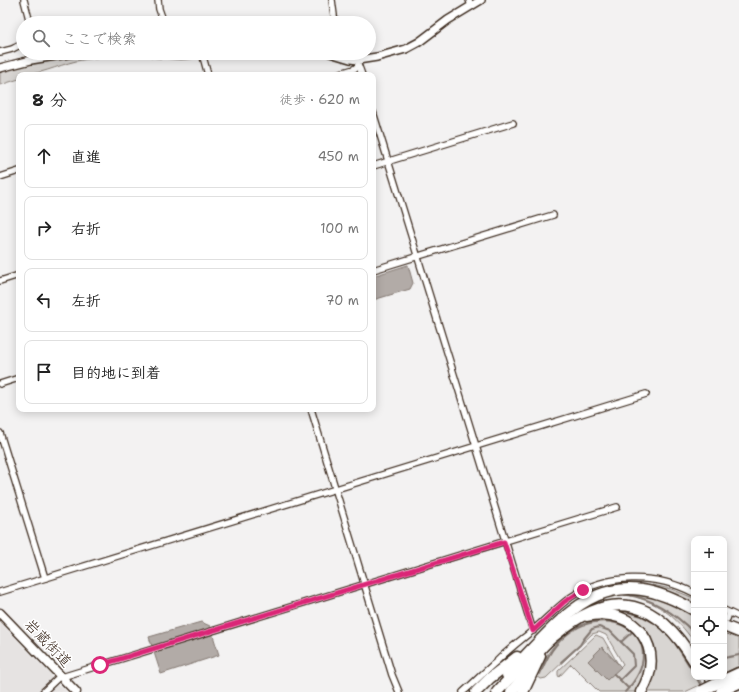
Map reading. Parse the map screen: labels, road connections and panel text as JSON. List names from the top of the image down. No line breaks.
{"streets":{"main road":["岩蔵街道"]},"page":{"search":"ここで検索","heading":["8 分","徒歩 · 620 m"],"list":[["直進","450 m"],["右折","100 m"],["左折","70 m"],"目的地に到着"],"map_buttons":["+","−"]}}
